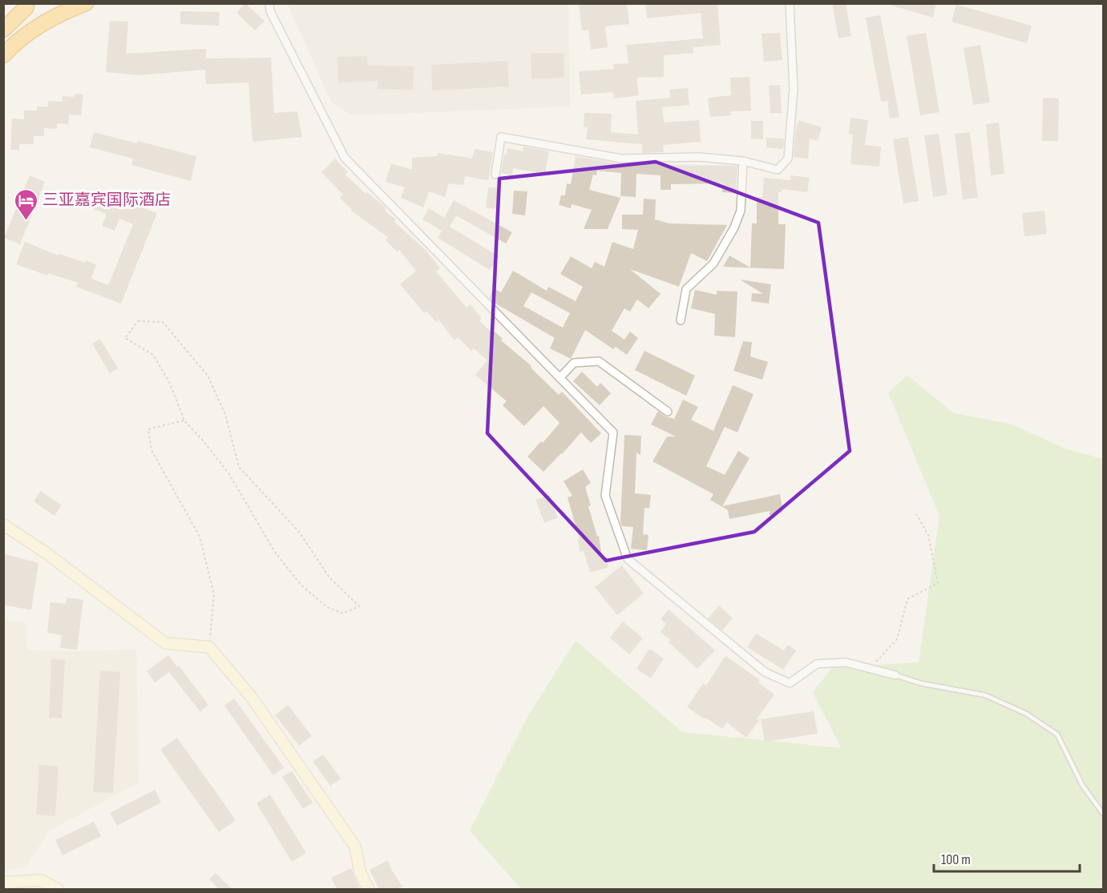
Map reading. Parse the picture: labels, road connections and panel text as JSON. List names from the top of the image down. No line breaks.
{"places":{"hotel":["三亚嘉宾国际酒店"]},"scale_bar":"100 m"}
